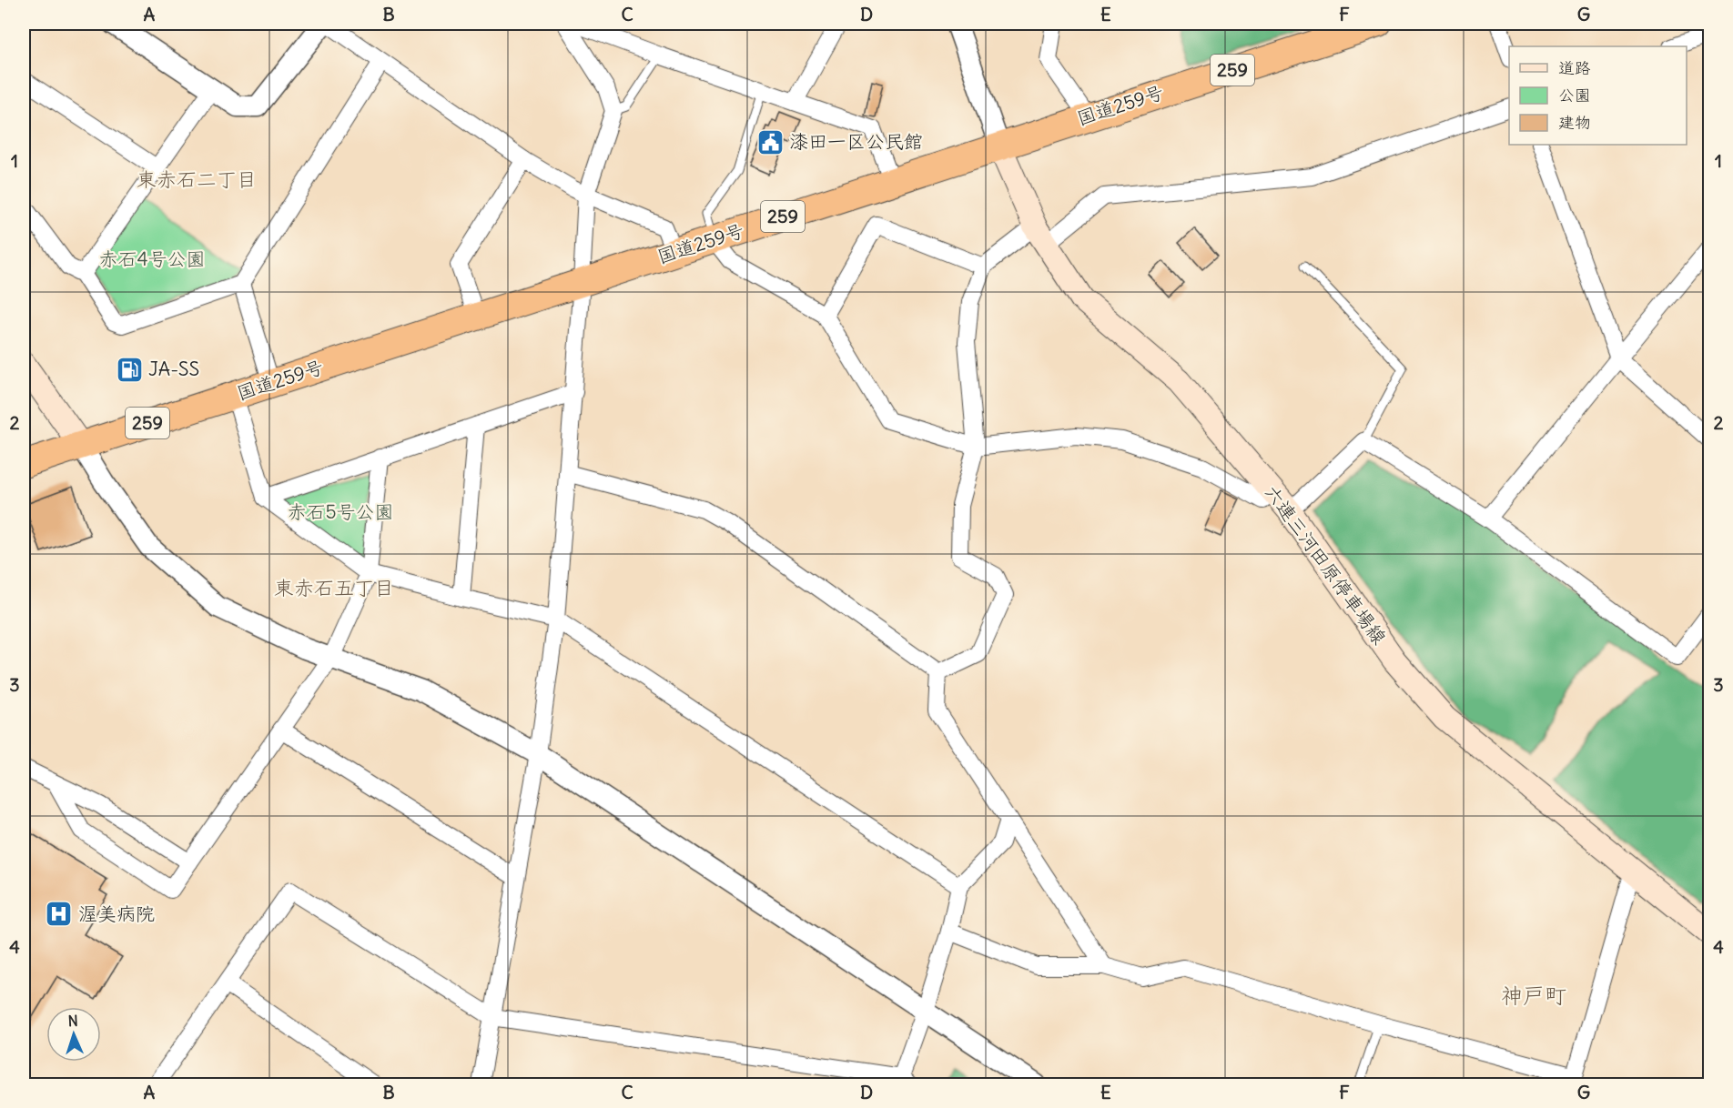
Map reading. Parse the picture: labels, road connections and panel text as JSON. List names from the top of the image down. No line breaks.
{"streets":{"highway":["259","国道259号"],"main road":["六連三河田原停車場線"]},"crossings":[["国道259号","六連三河田原停車場線"]],"districts":["東赤石二丁目","東赤石五丁目","神戸町"],"parks":["赤石4号公園","赤石5号公園"],"places":{"public building":["漆田一区公民館"],"fuel station":["JA-SS"],"hospital":["渥美病院"]},"legend":["道路","公園","建物"],"north":"top","grid":{"columns":["A","B","C","D","E","F","G"],"rows":["1","2","3","4"]}}
